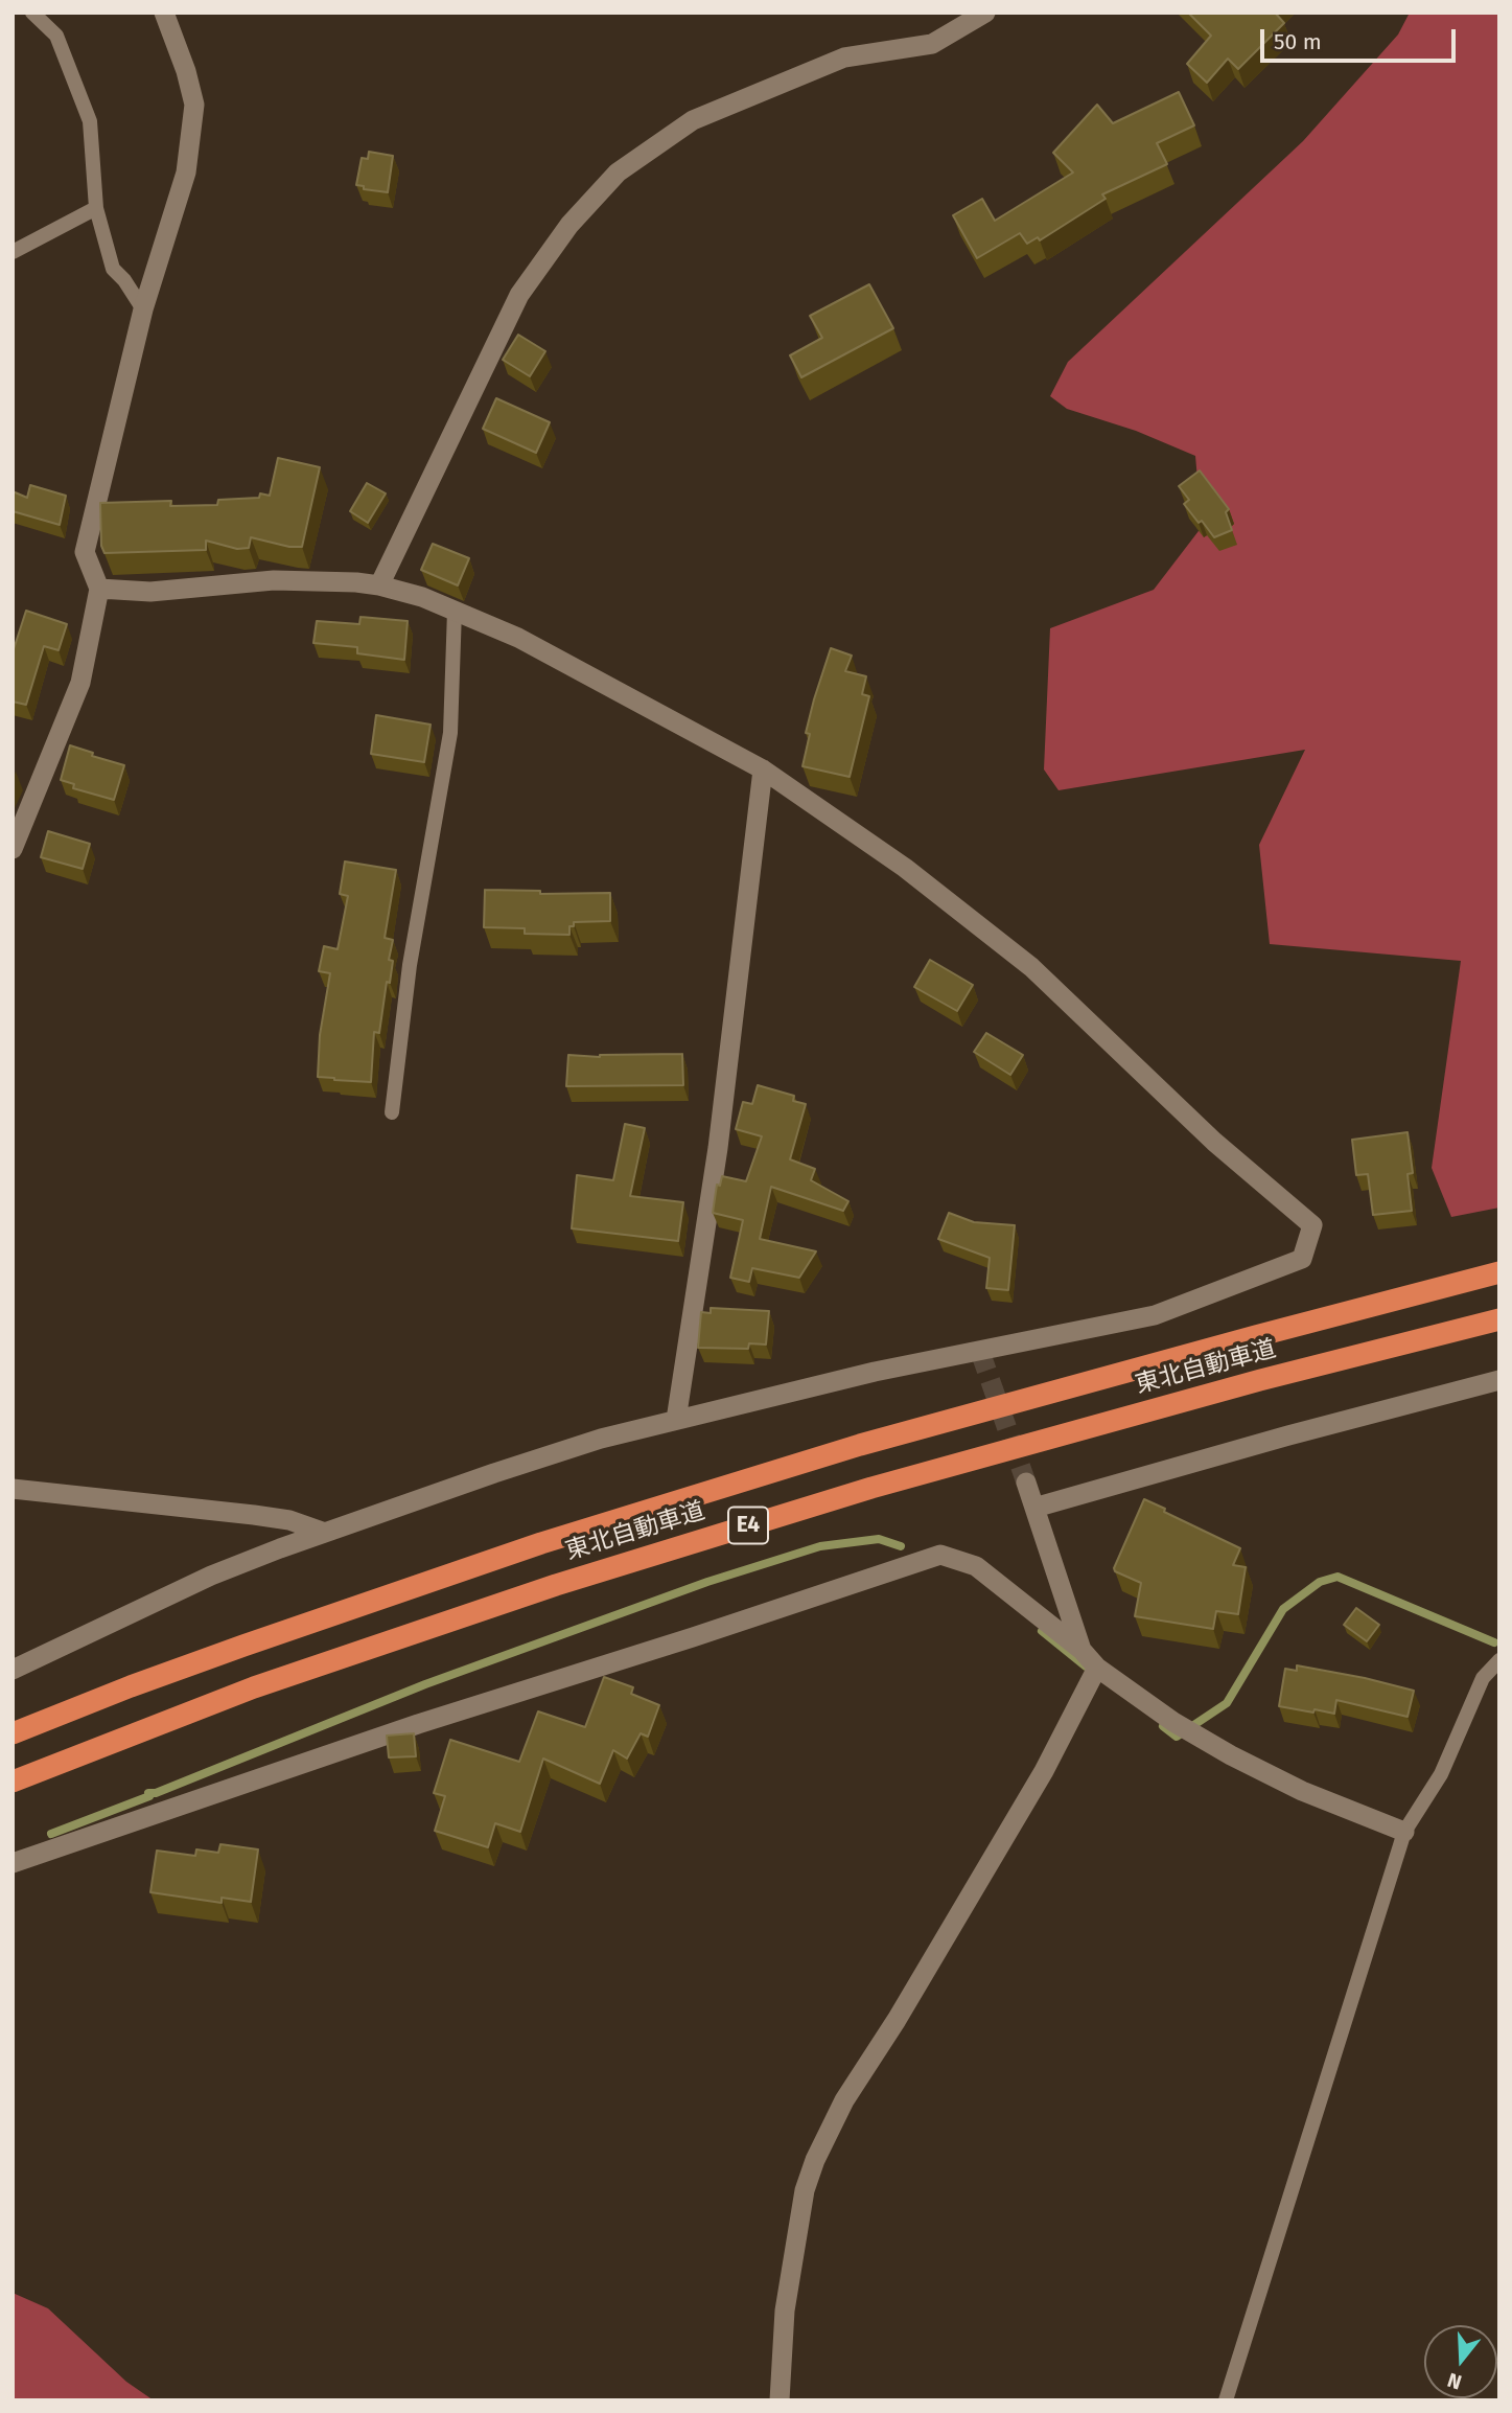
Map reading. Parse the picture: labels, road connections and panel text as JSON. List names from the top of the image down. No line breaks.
{"streets":{"highway":["東北自動車道","E4"]},"scale_bar":"50 m","north":"bottom"}
